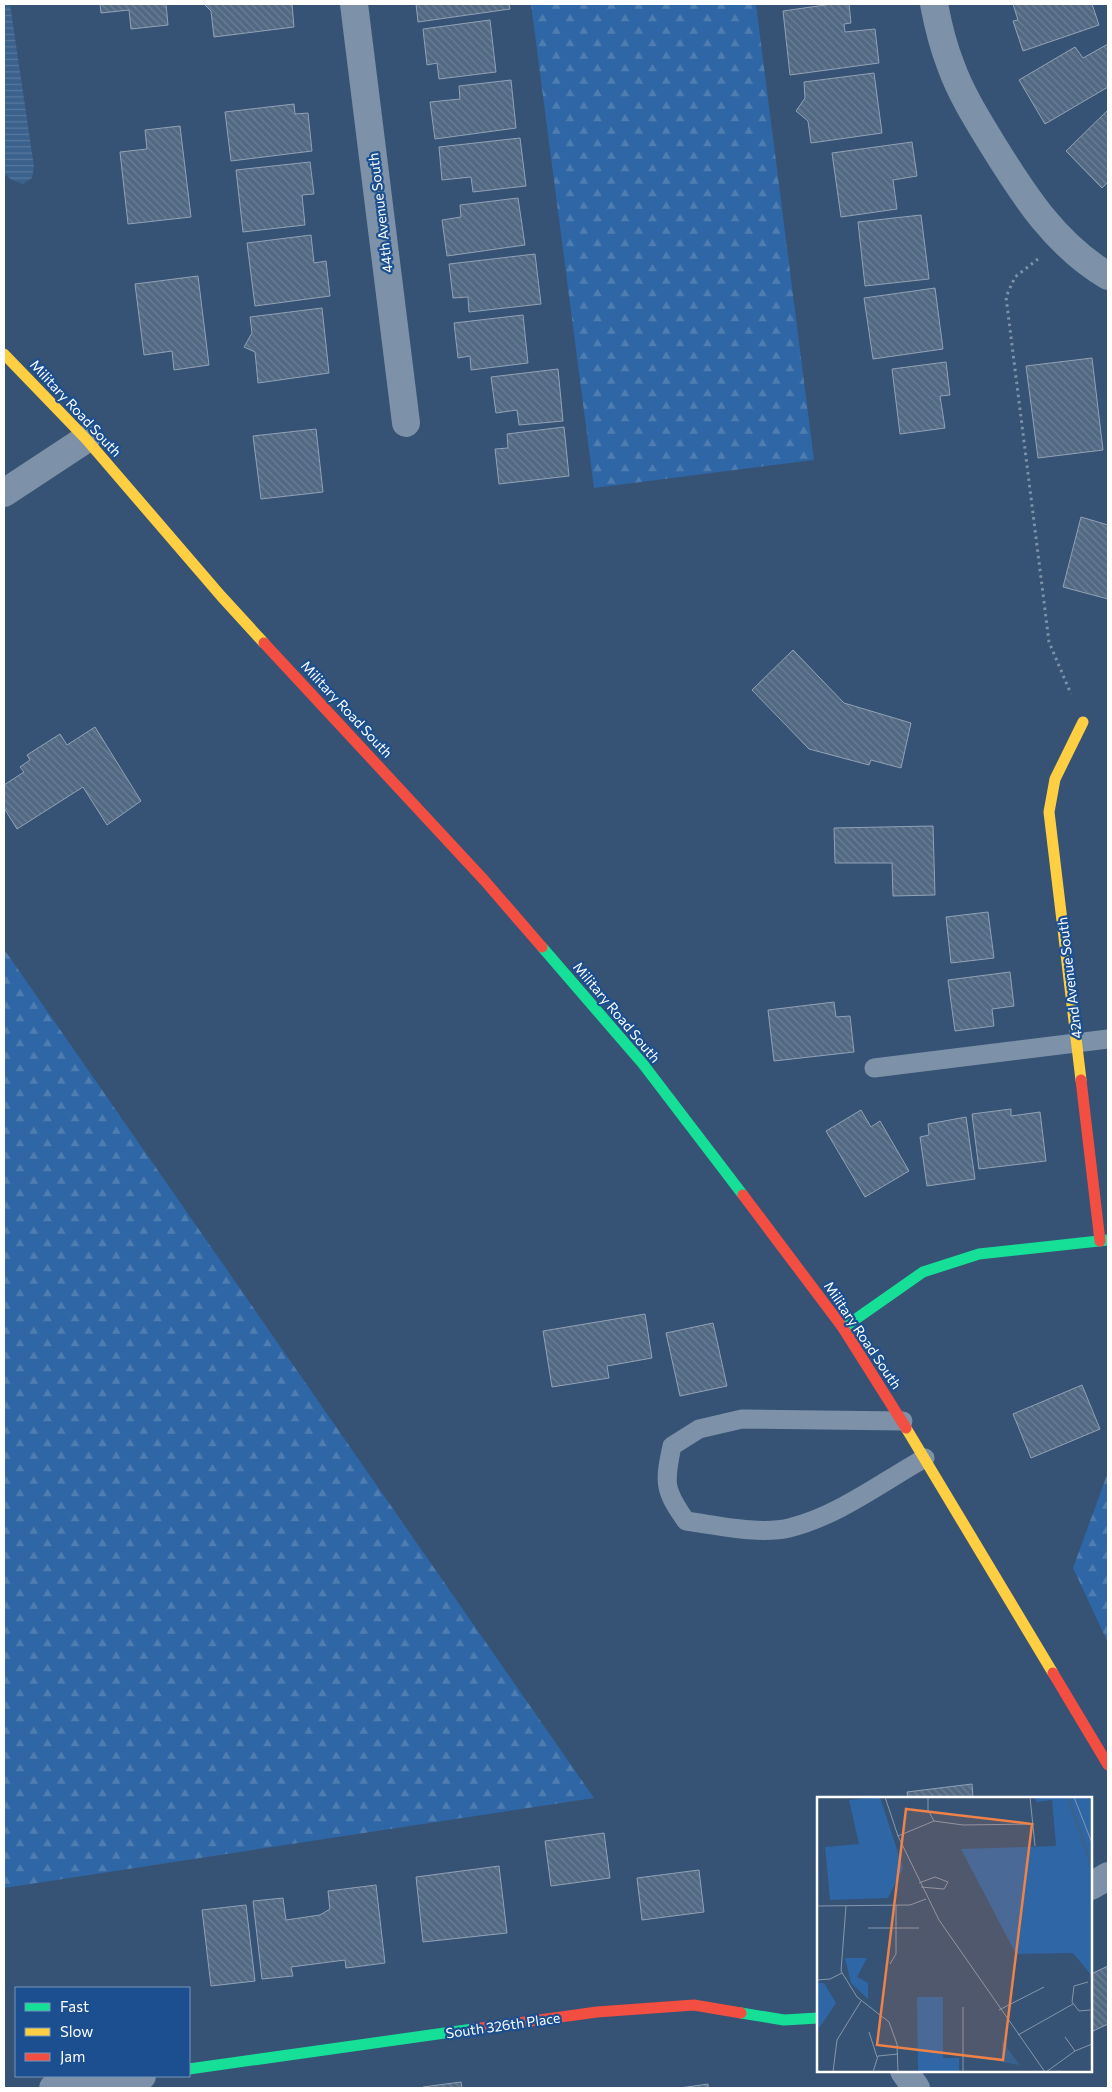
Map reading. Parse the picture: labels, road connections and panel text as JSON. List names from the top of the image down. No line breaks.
{"streets":{"main road":["Military Road South","42nd Avenue South","South 326th Place"],"street":["44th Avenue South"]},"legend":["Fast","Slow","Jam"]}
